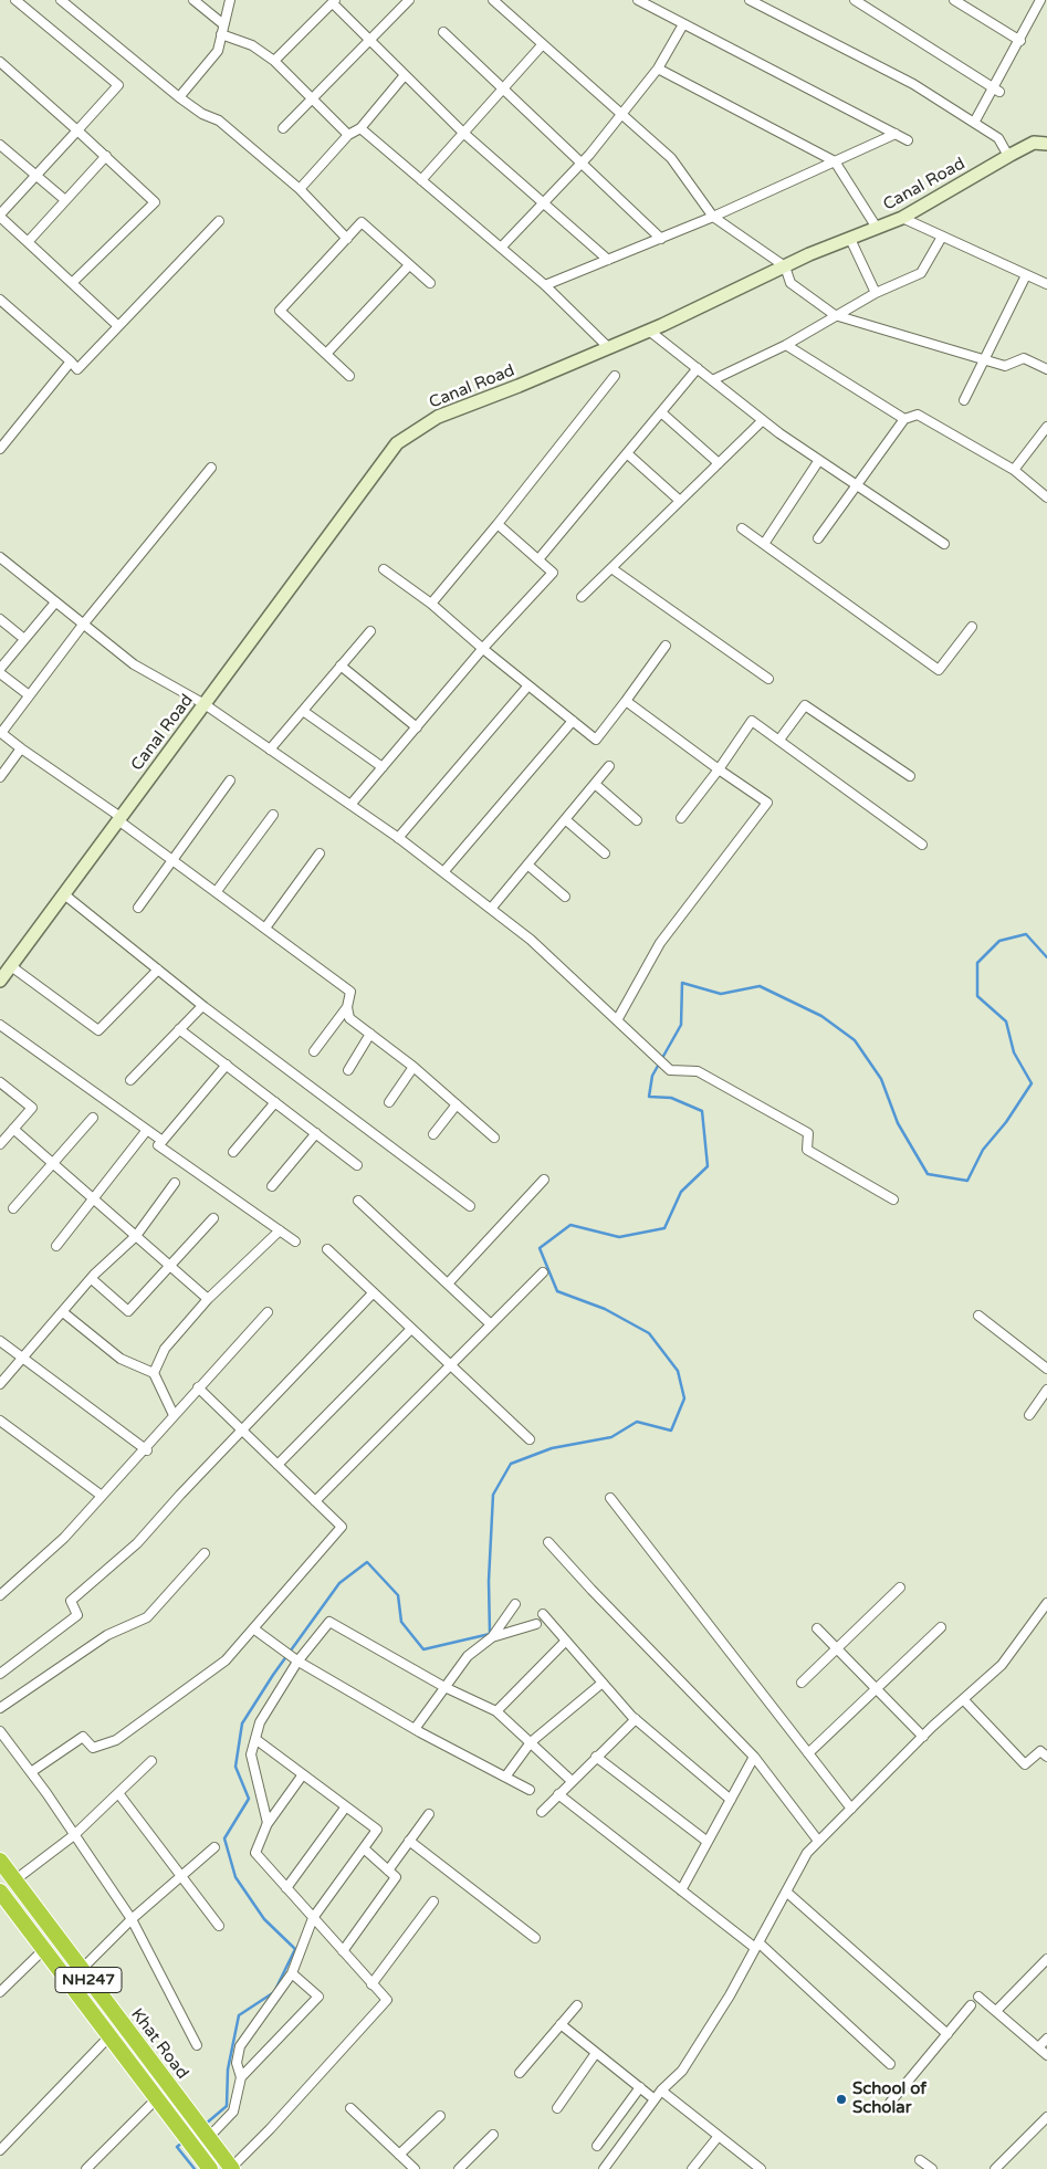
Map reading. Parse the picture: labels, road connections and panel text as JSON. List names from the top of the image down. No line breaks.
{"streets":{"highway":["NH247","Khat Road"],"street":["Canal Road"]},"places":["School of Scholar"]}
